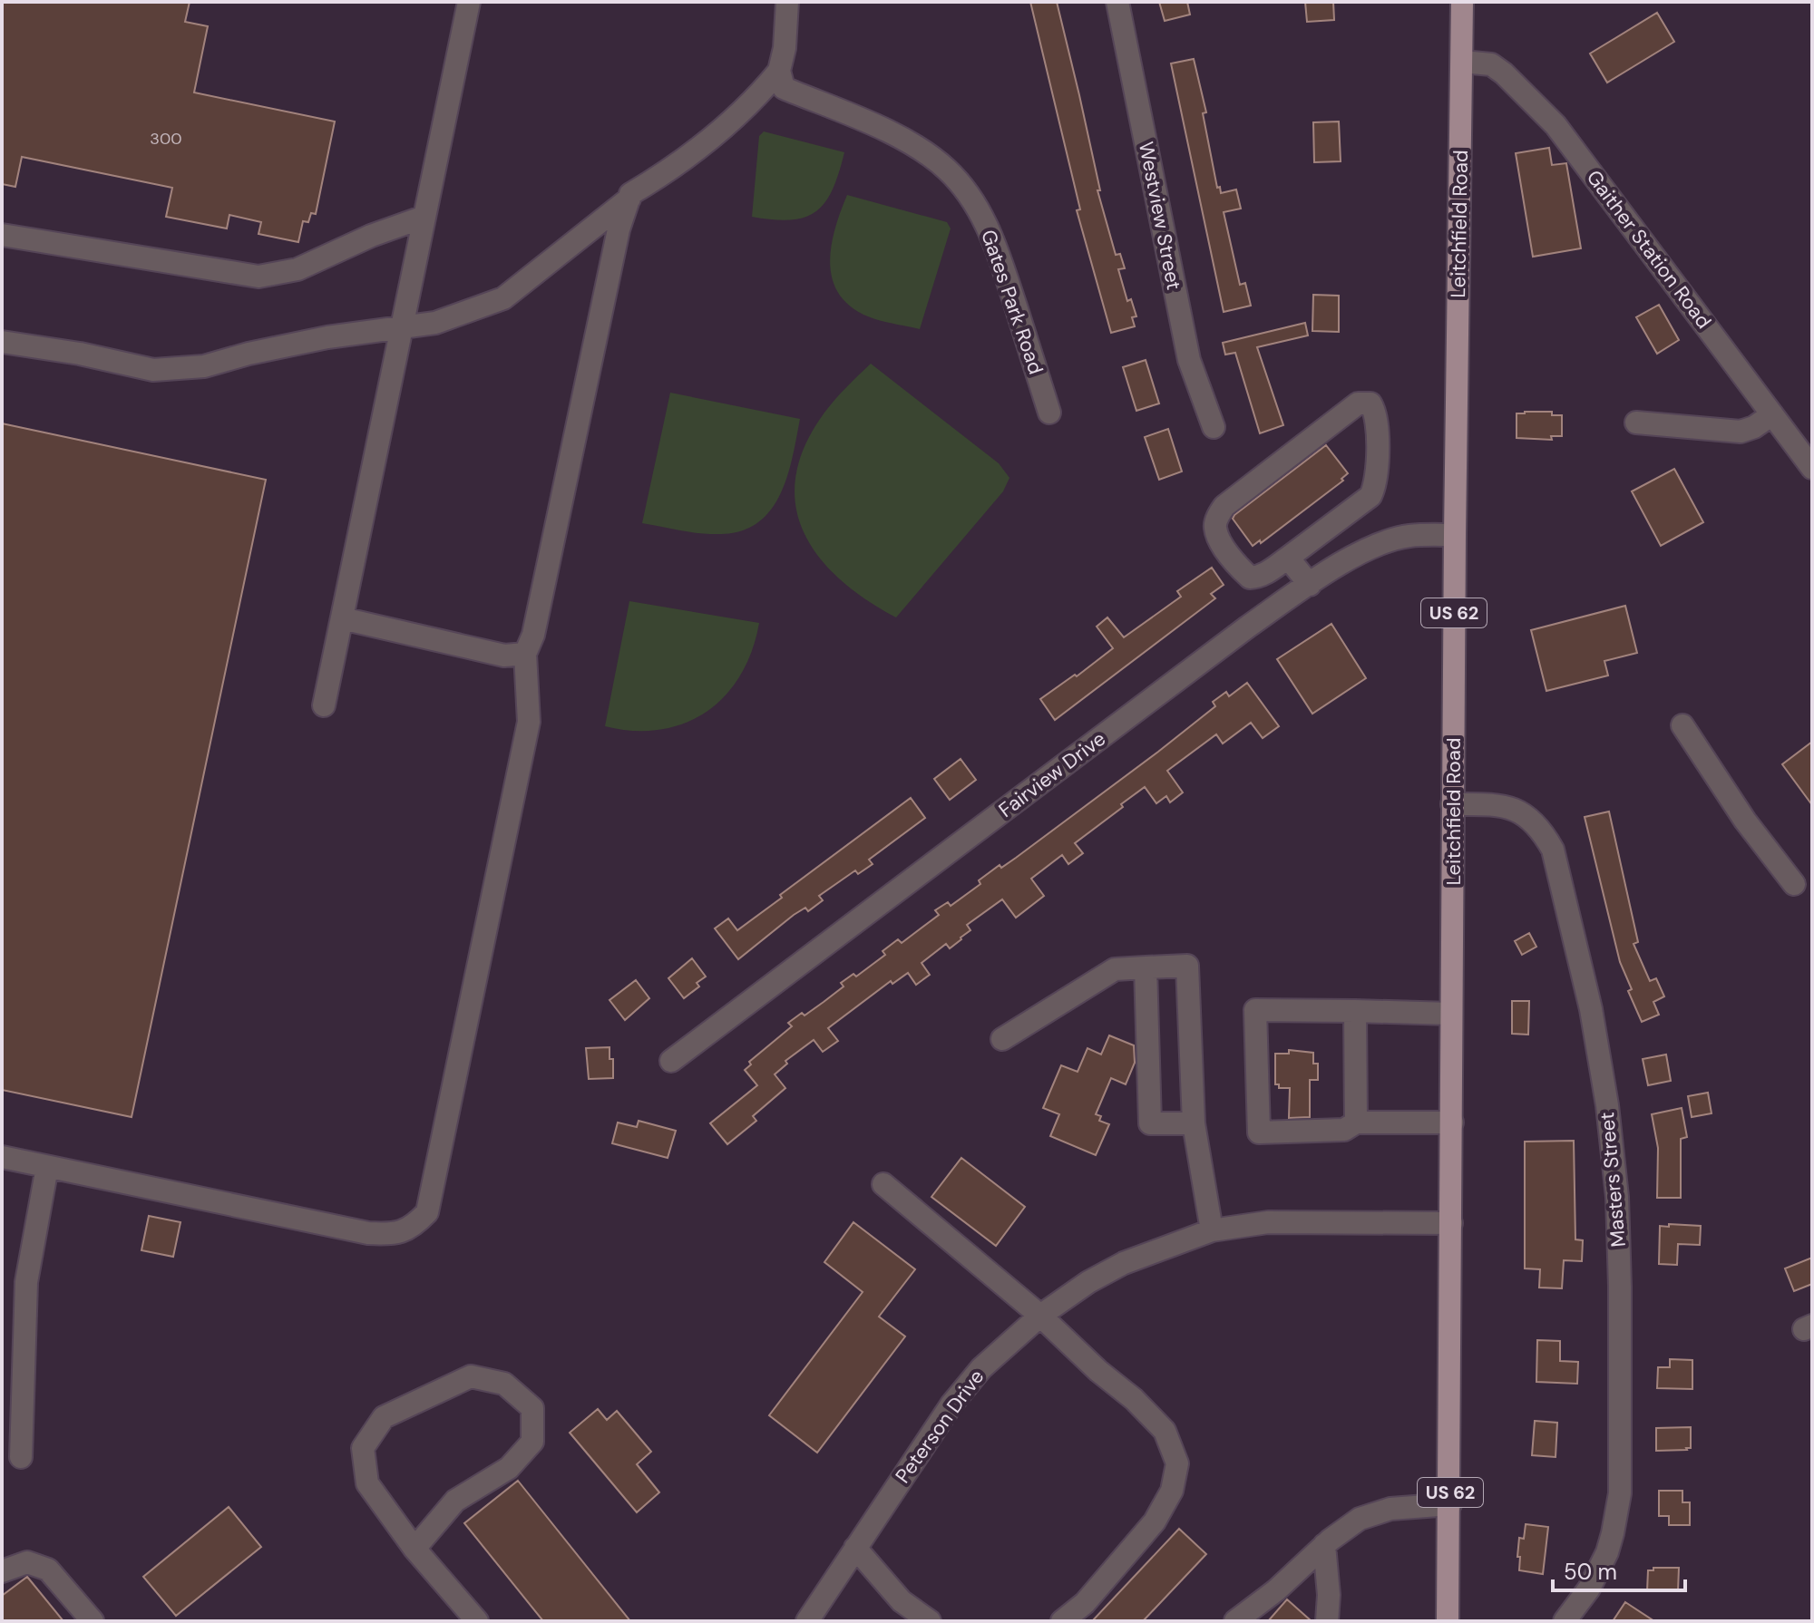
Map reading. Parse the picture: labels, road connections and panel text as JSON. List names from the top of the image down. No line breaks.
{"streets":{"main road":["Leitchfield Road","US 62"],"street":["Westview Street","Gaither Station Road","Gates Park Road","Fairview Drive","Masters Street","Peterson Drive"]},"crossings":[["Leitchfield Road","Gaither Station Road"],["Leitchfield Road","Fairview Drive"],["Leitchfield Road","Masters Street"],["Leitchfield Road","Peterson Drive"]],"house_numbers":["300"],"scale_bar":"50 m"}
